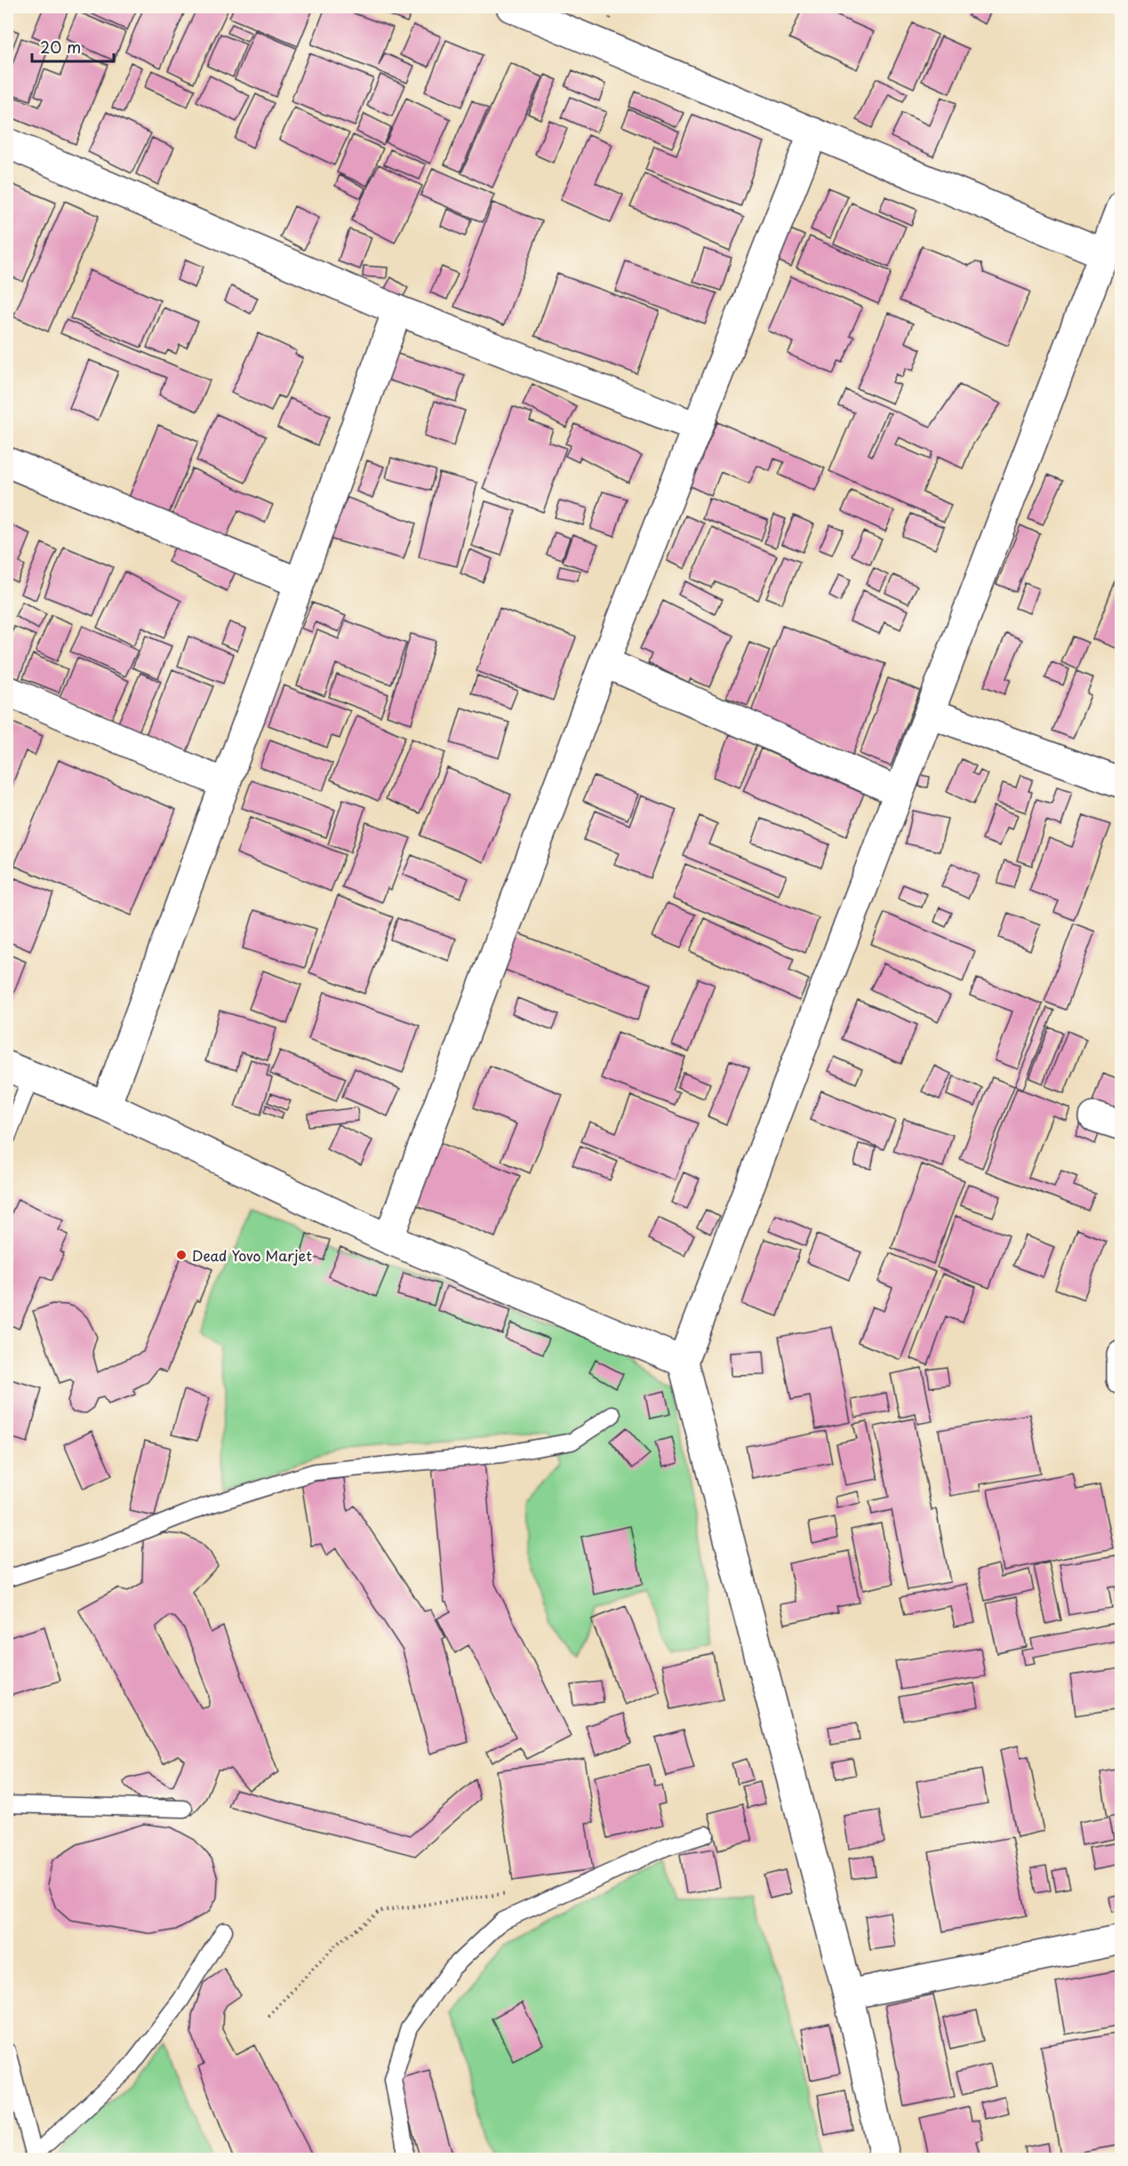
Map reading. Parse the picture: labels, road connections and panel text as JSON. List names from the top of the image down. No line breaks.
{"places":["Dead Yovo Marjet"],"scale_bar":"20 m"}
